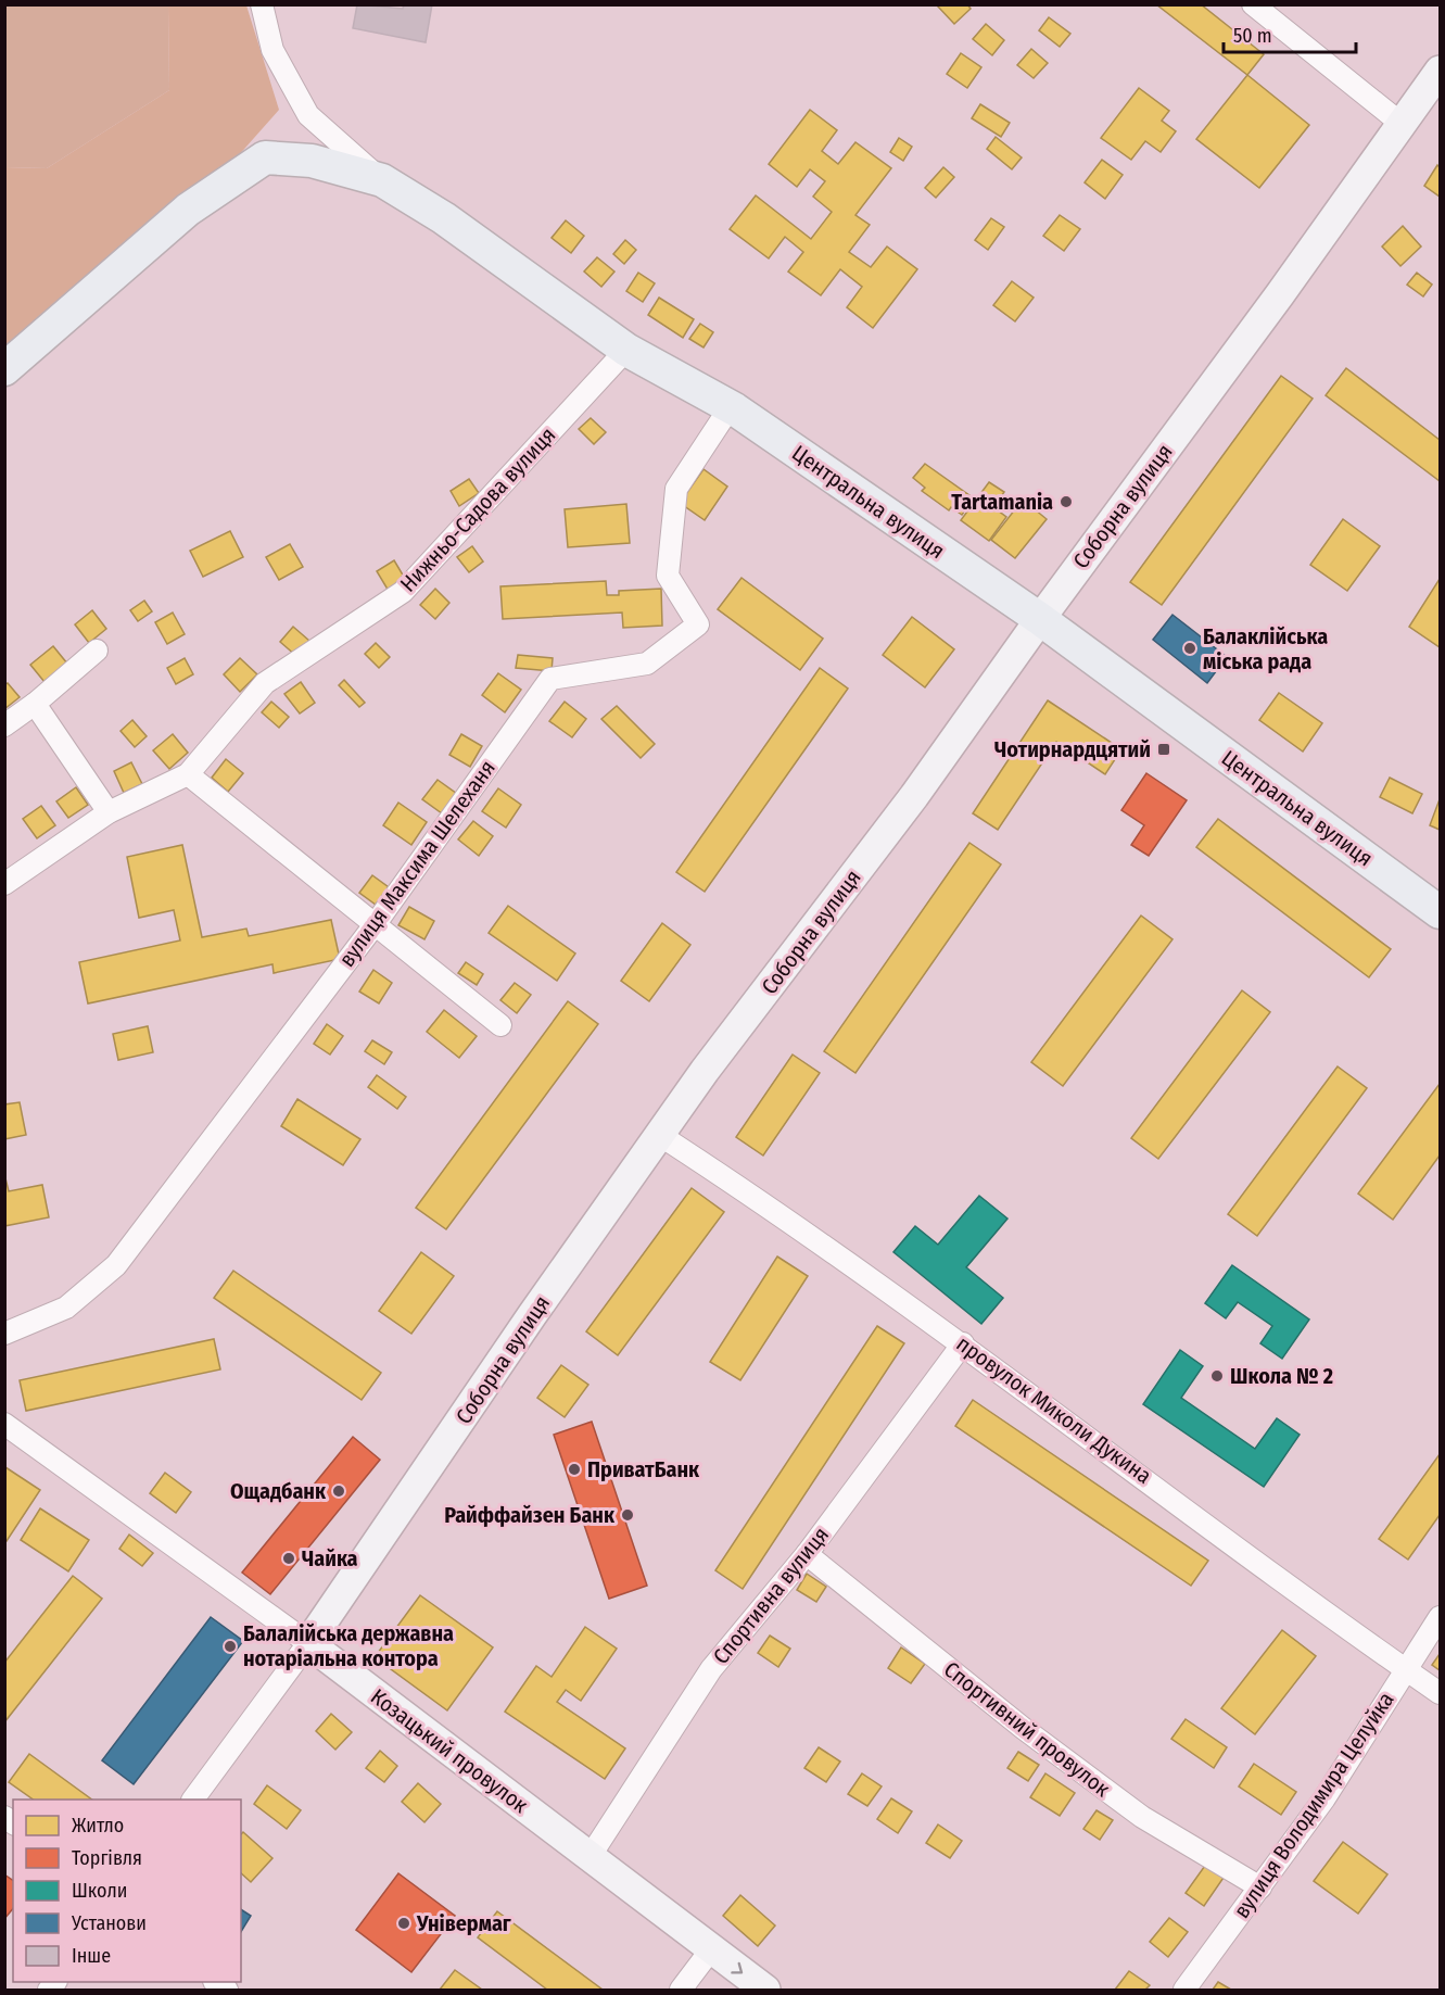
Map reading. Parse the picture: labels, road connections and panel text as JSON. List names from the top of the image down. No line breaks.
{"streets":{"main road":["Центральна вулиця"],"street":["Соборна вулиця","Нижньо-Садова вулиця","вулиця Максима Шелеханя","провулок Миколи Дукина","Спортивна вулиця","Спортивний провулок","Козацький провулок","вулиця Володимира Целуйка"]},"crossings":[["Центральна вулиця","Соборна вулиця"],["Центральна вулиця","Нижньо-Садова вулиця"],["Центральна вулиця","вулиця Максима Шелеханя"],["Соборна вулиця","провулок Миколи Дукина"],["Соборна вулиця","Козацький провулок"],["провулок Миколи Дукина","Спортивна вулиця"],["провулок Миколи Дукина","вулиця Володимира Целуйка"],["Спортивна вулиця","Спортивний провулок"],["Спортивна вулиця","Козацький провулок"],["Спортивний провулок","вулиця Володимира Целуйка"]],"places":{"other":["Tartamania","Балаклійська міська рада","Школа № 2","ПриватБанк","Ощадбанк","Райффайзен Банк","Чайка","Балалійська державна нотаріальна контора","Універмаг"],"transit":["Чотирнардцятий"]},"legend":["Житло","Торгівля","Школи","Установи","Інше"],"scale_bar":"50 m"}
